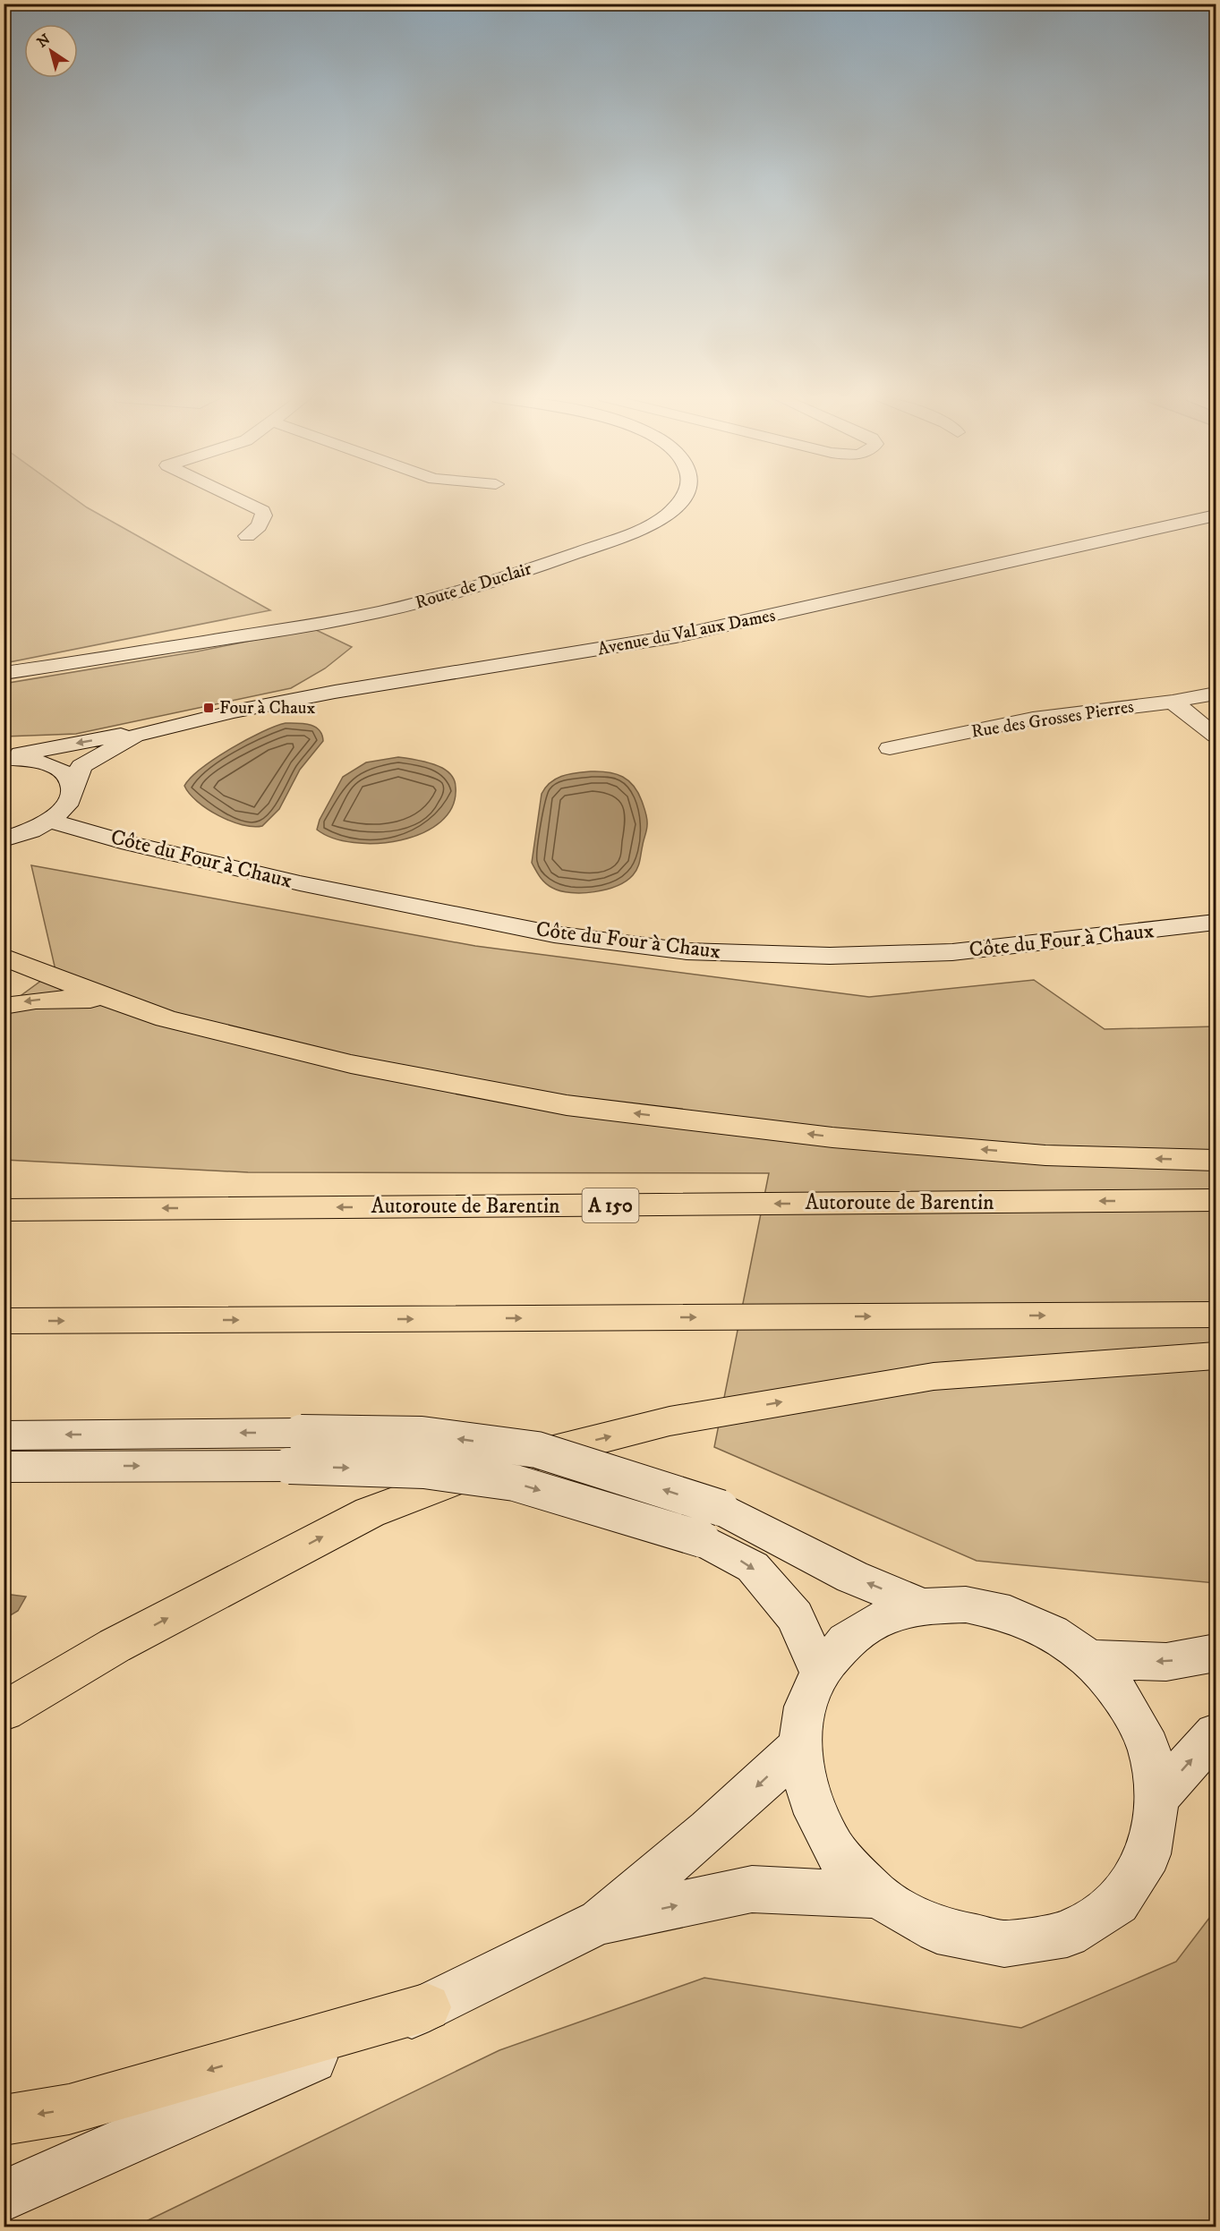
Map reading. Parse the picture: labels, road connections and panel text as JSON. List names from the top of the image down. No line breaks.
{"streets":{"highway":["Autoroute de Barentin","A 150"],"street":["Route de Duclair","Avenue du Val aux Dames","Rue des Grosses Pierres","Côte du Four à Chaux"]},"crossings":[["Avenue du Val aux Dames","Côte du Four à Chaux"]],"places":{"transit":["Four à Chaux"]},"north":"top left"}
